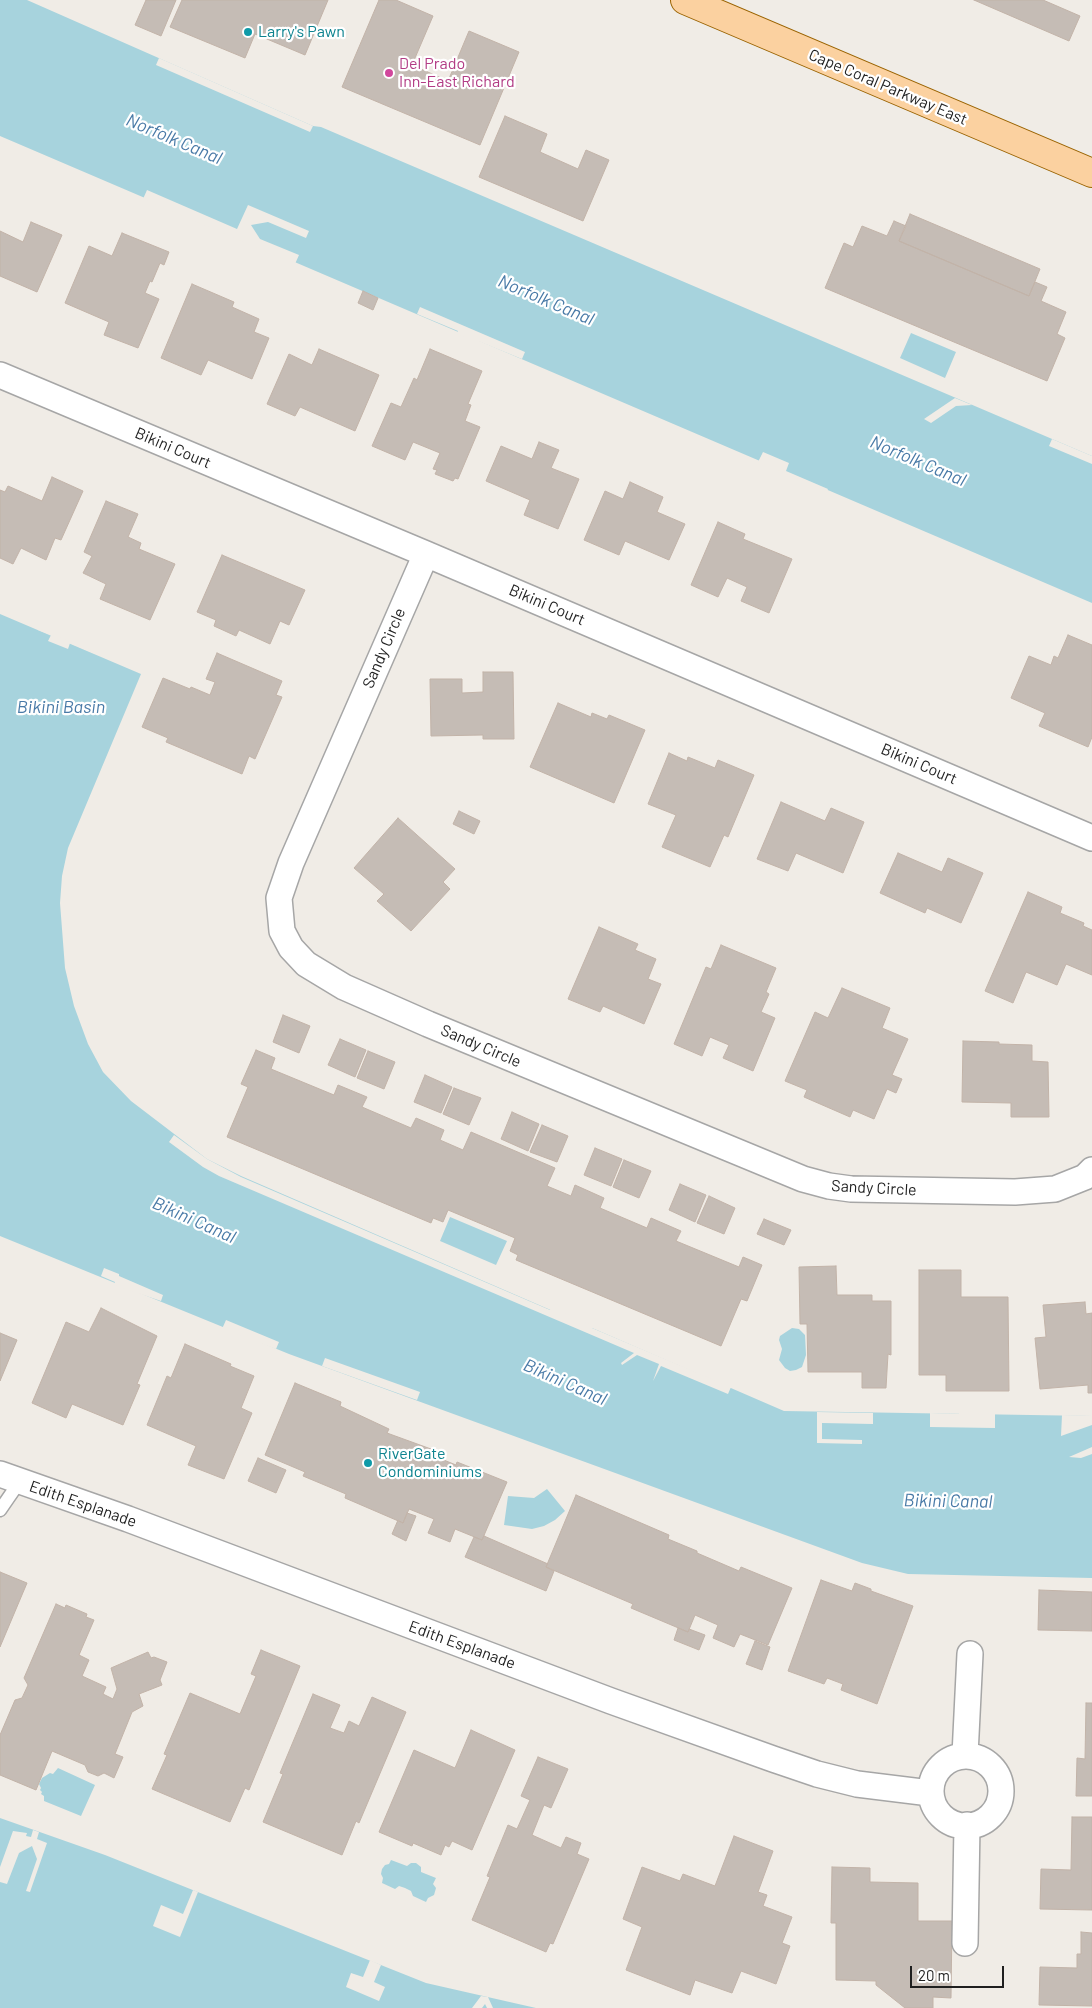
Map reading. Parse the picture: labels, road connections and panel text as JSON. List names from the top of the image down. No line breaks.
{"streets":{"main road":["Cape Coral Parkway East"],"street":["Bikini Court","Sandy Circle","Edith Esplanade"]},"crossings":[["Bikini Court","Sandy Circle"]],"water":["Norfolk Canal","Bikini Basin","Bikini Canal"],"places":["Larry's Pawn","Del Prado Inn-East Richard","RiverGate Condominiums"],"scale_bar":"20 m"}
